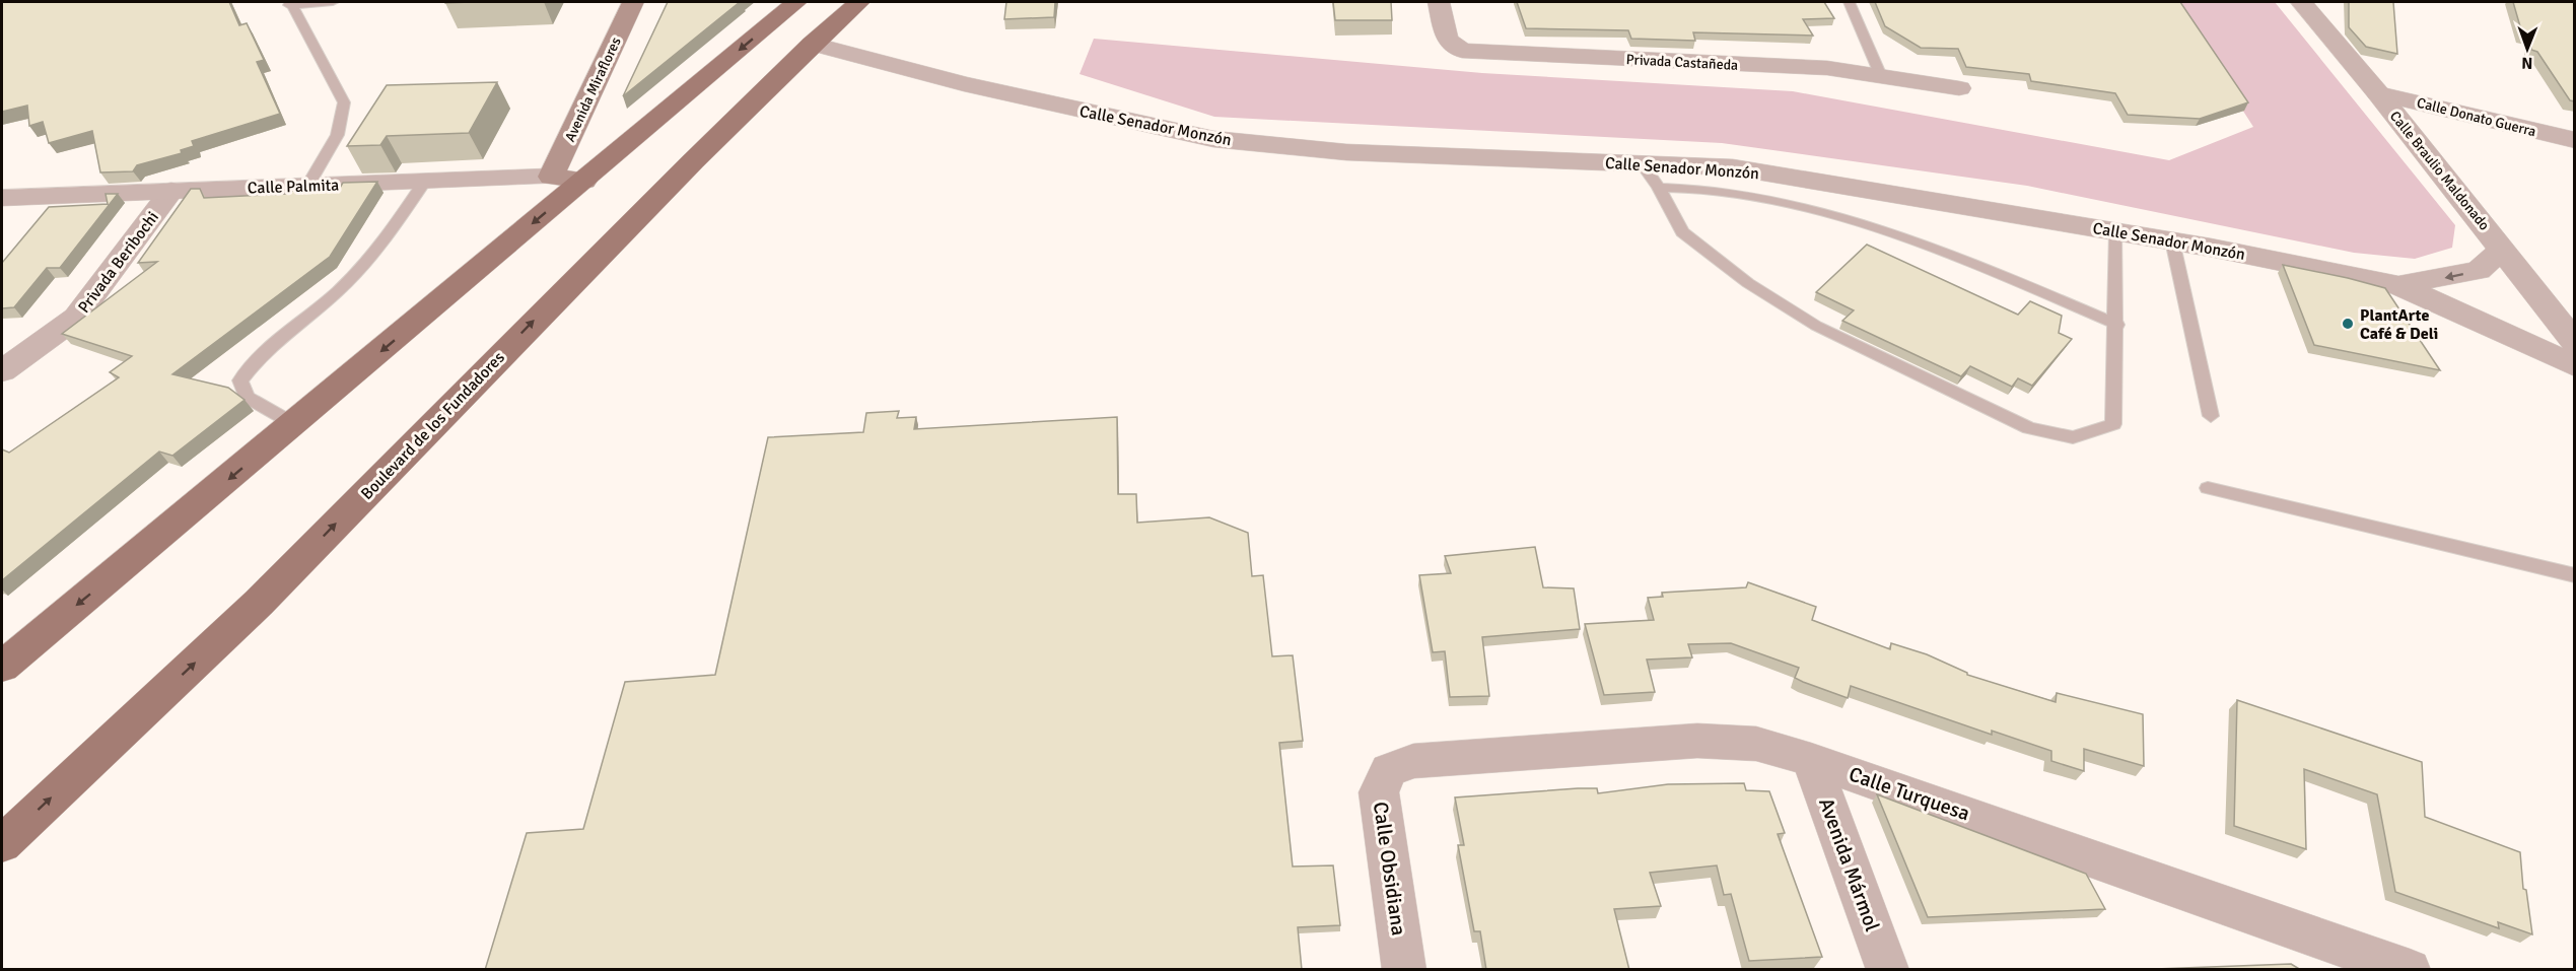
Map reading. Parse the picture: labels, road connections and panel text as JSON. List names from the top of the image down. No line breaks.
{"streets":{"main road":["Avenida Miraflores","Calle Palmita","Boulevard de los Fundadores"],"street":["Privada Castañeda","Calle Donato Guerra","Calle Senador Monzón","Calle Braulio Maldonado","Privada Beribochi","Calle Turquesa","Avenida Mármol","Calle Obsidiana"]},"crossings":[["Avenida Miraflores","Calle Palmita"],["Calle Donato Guerra","Calle Braulio Maldonado"],["Calle Senador Monzón","Boulevard de los Fundadores"],["Calle Palmita","Privada Beribochi"],["Calle Turquesa","Avenida Mármol"],["Calle Turquesa","Calle Obsidiana"]],"places":["PlantArte Café & Deli"],"north":"bottom"}
